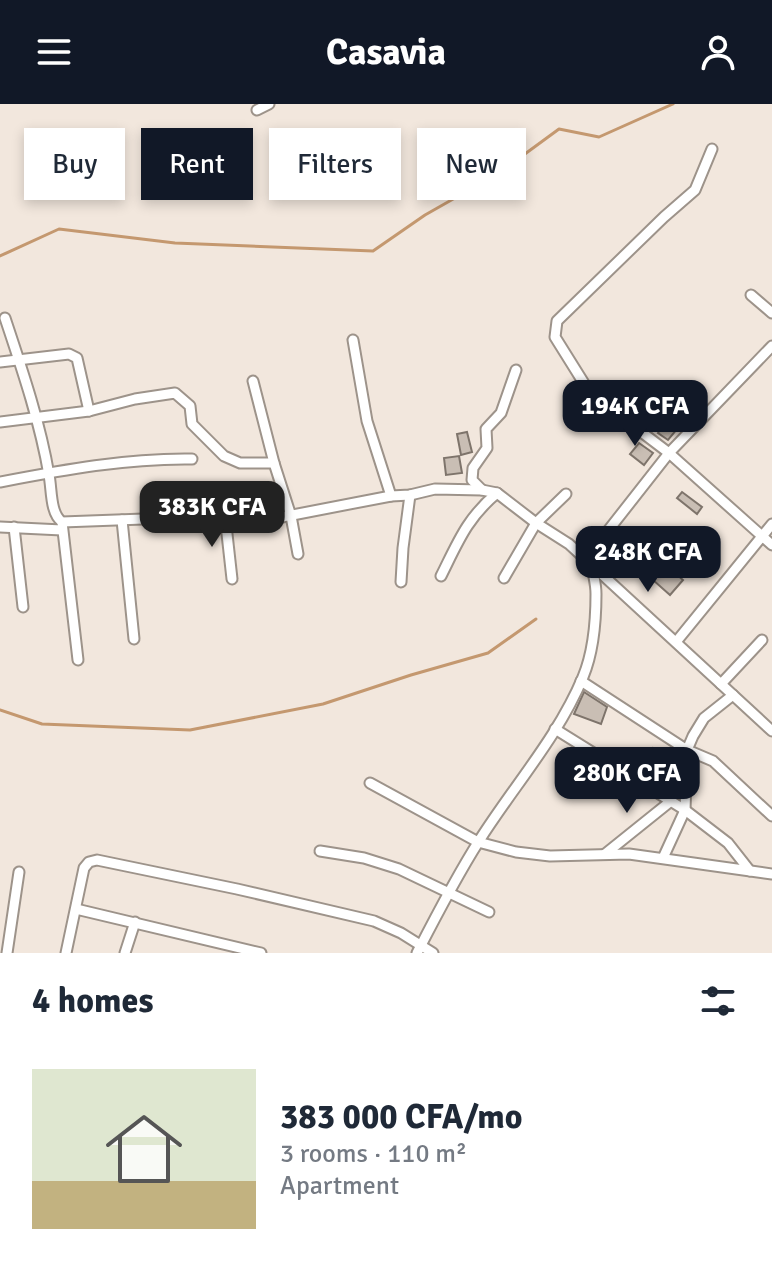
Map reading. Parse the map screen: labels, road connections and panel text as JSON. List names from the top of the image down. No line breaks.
{"page":{"header":"Casavia","chip":["Buy","Rent","Filters","New"],"price":["194K CFA","383K CFA","248K CFA","280K CFA"],"heading":"4 homes","list":[{"name":"383 000 CFA/mo","note":"3 rooms · 110 m² · Apartment"}]}}
